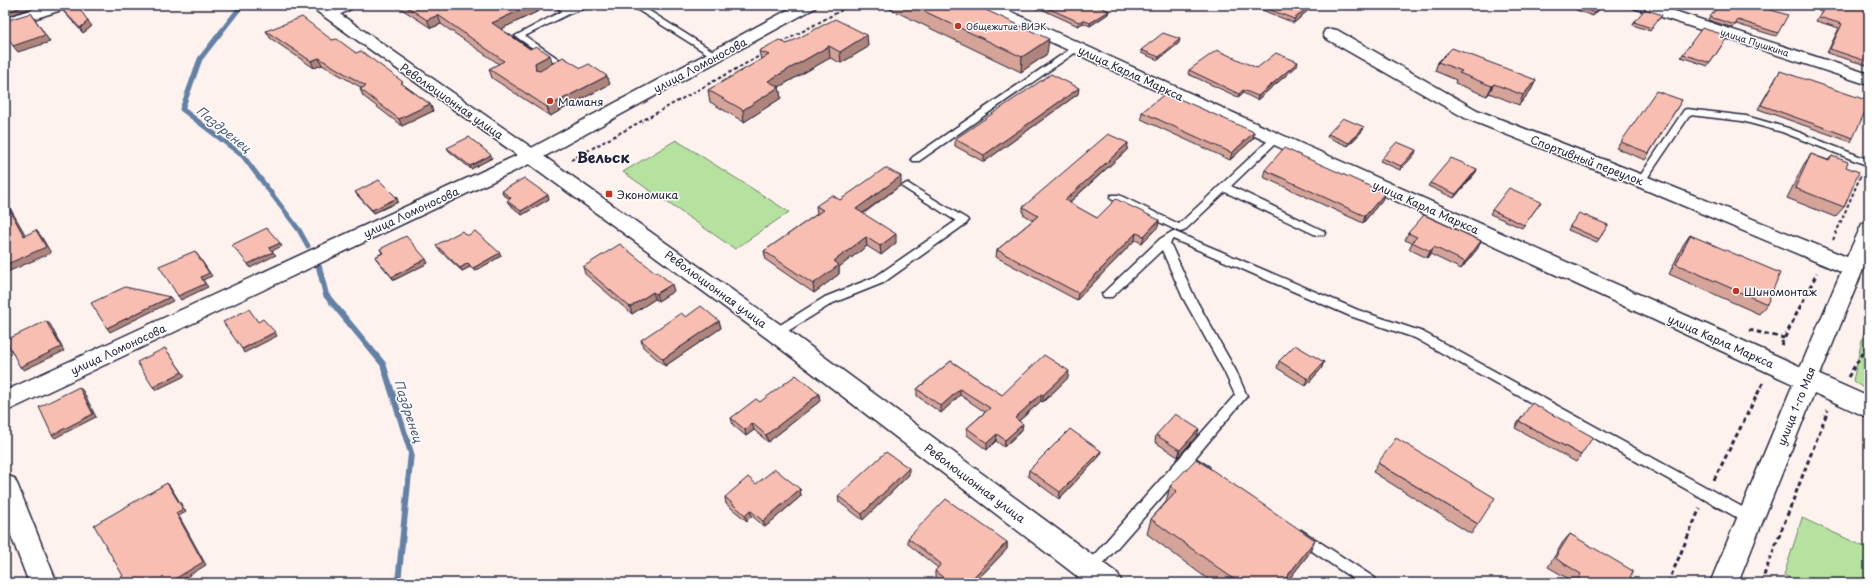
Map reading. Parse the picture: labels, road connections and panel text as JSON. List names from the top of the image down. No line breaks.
{"streets":{"street":["улица Пушкина","улица Ломоносова","улица Карла Маркса","Революционная улица","Спортивный переулок","улица 1-го Мая"]},"crossings":[["улица Ломоносова","Революционная улица"],["улица Карла Маркса","улица 1-го Мая"],["Спортивный переулок","улица 1-го Мая"]],"districts":["Вельск"],"water":["Паздренец"],"places":{"other":["Общежитие ВИЭК","Маманя","Шиномонтаж"],"transit":["Экономика"]}}
